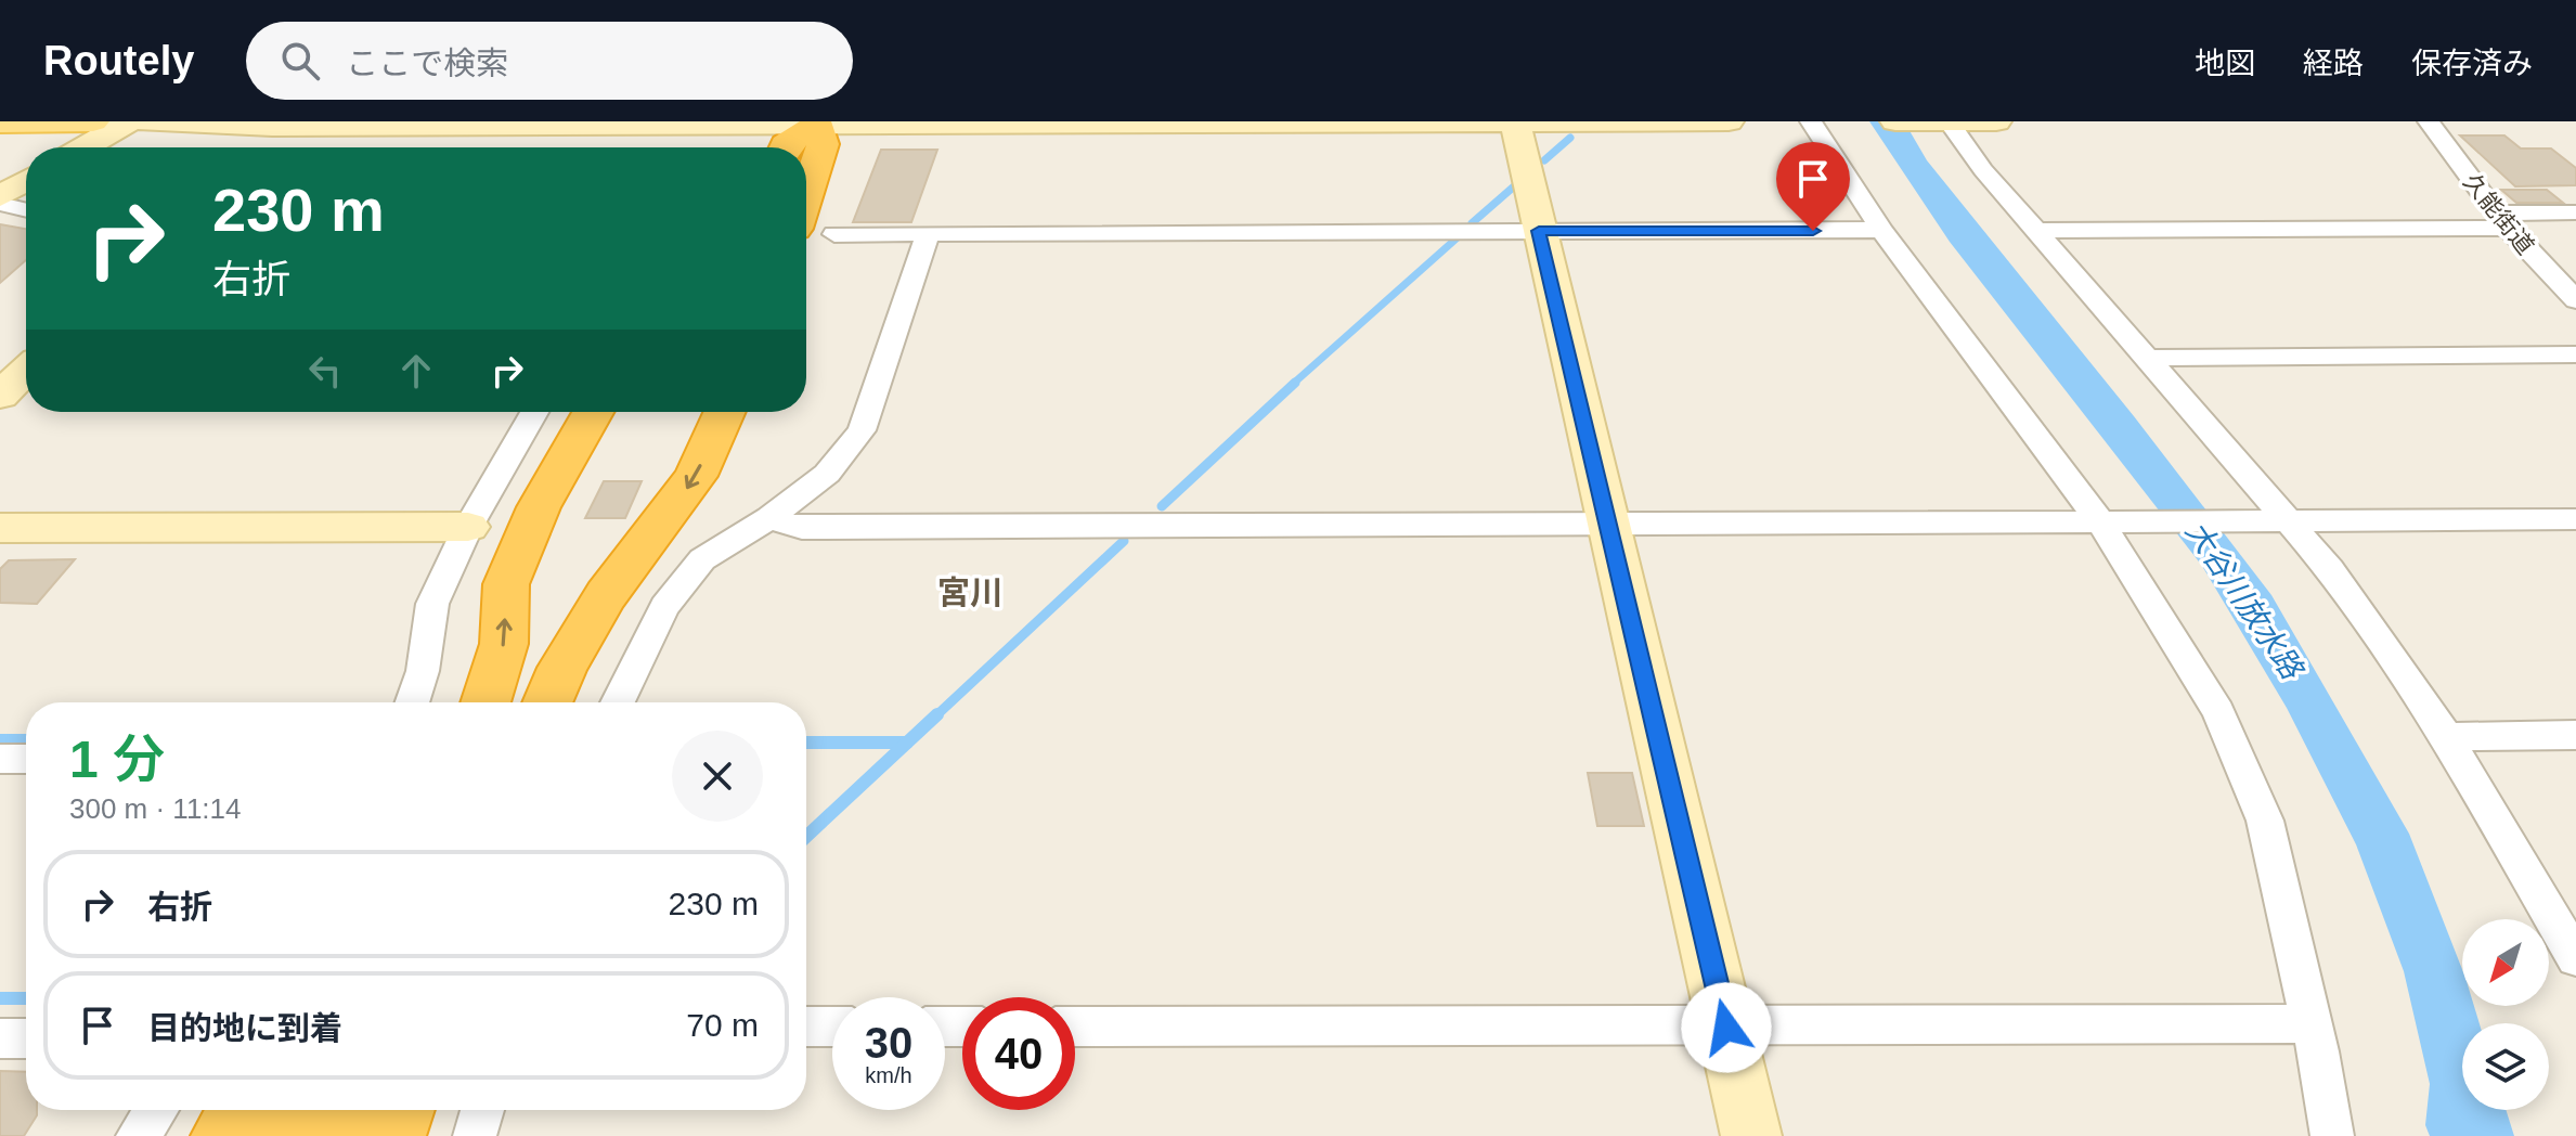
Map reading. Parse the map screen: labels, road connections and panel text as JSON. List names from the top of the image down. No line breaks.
{"streets":{"street":["久能街道"]},"districts":["宮川"],"water":["大谷川放水路"],"north":"bottom left","page":{"header":"Routely","search":"ここで検索","nav":["地図","経路","保存済み"],"turn":["230 m","右折"],"heading":["1 分","300 m · 11:14"],"list":[{"name":"右折","value":"230 m"},{"name":"目的地に到着","value":"70 m"}],"speed":"30 km/h","limit":"40"}}
